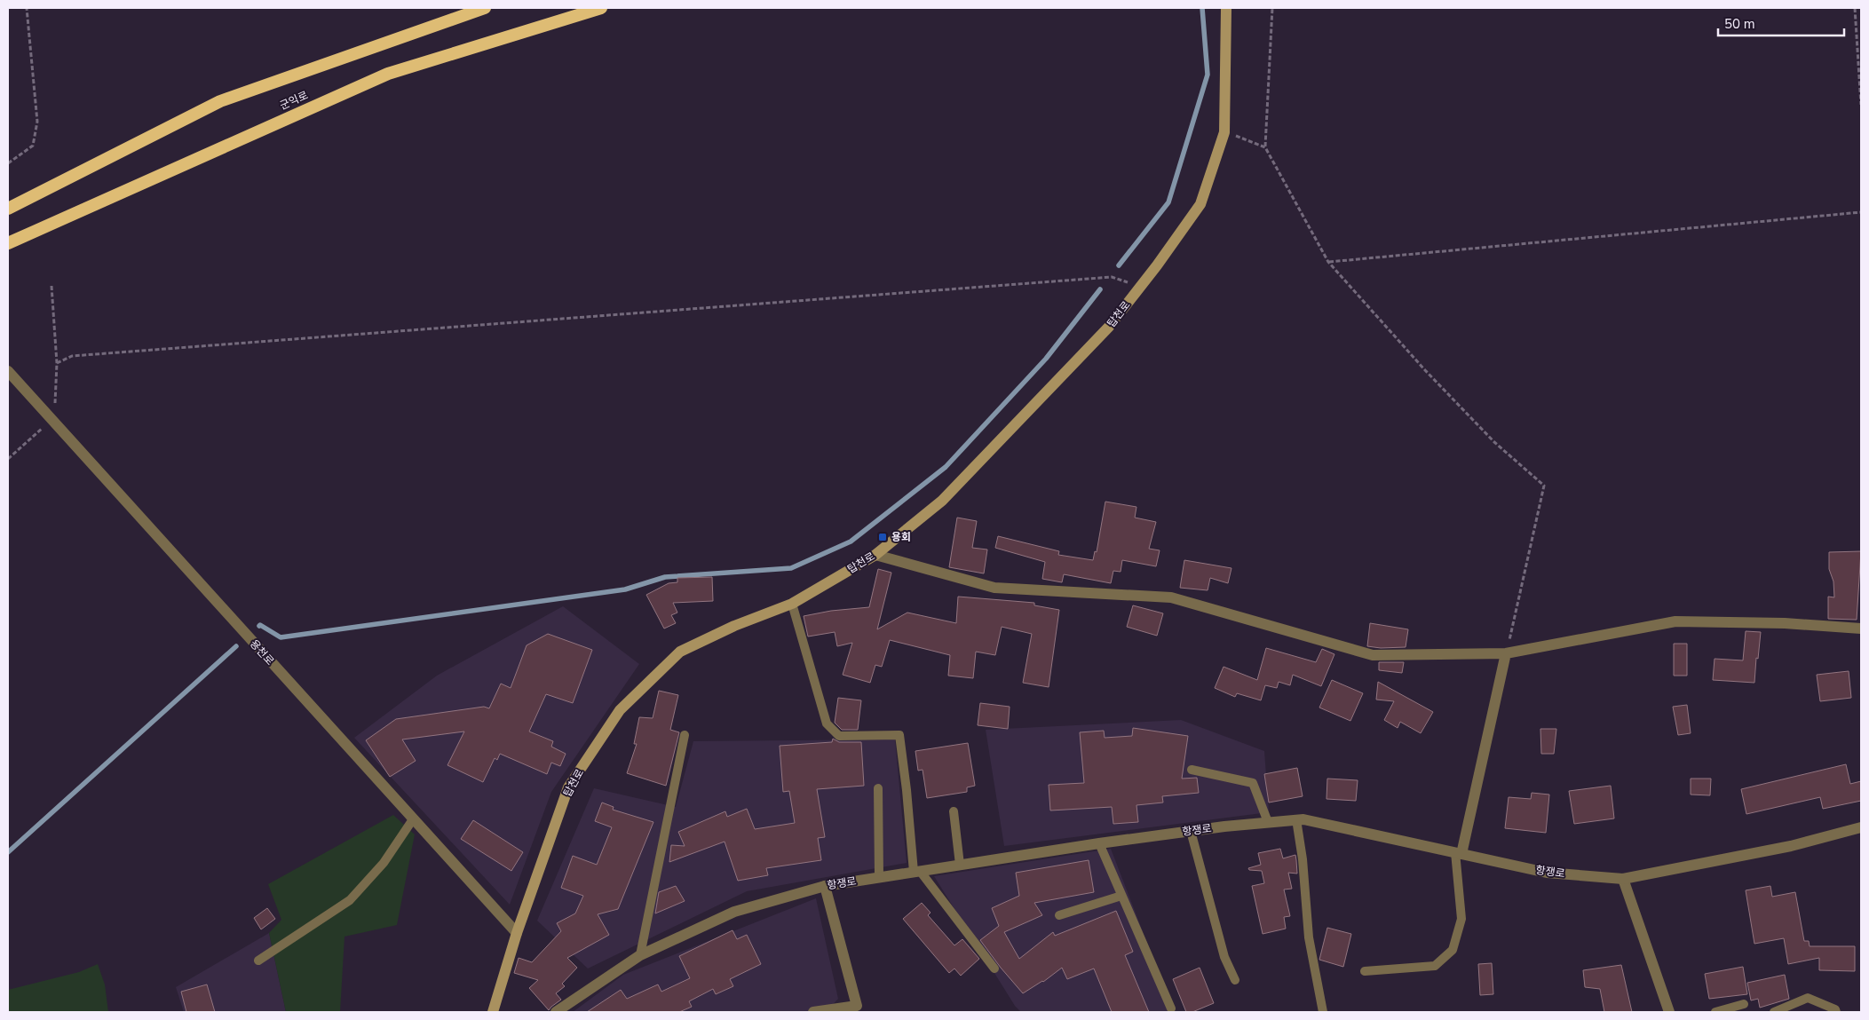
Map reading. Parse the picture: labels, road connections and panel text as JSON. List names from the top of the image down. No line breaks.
{"streets":{"highway":["군익로"],"main road":["탑천로"],"street":["용천로","항쟁로"]},"crossings":[["탑천로","용천로"]],"places":{"transit":["용회"]},"scale_bar":"50 m"}
